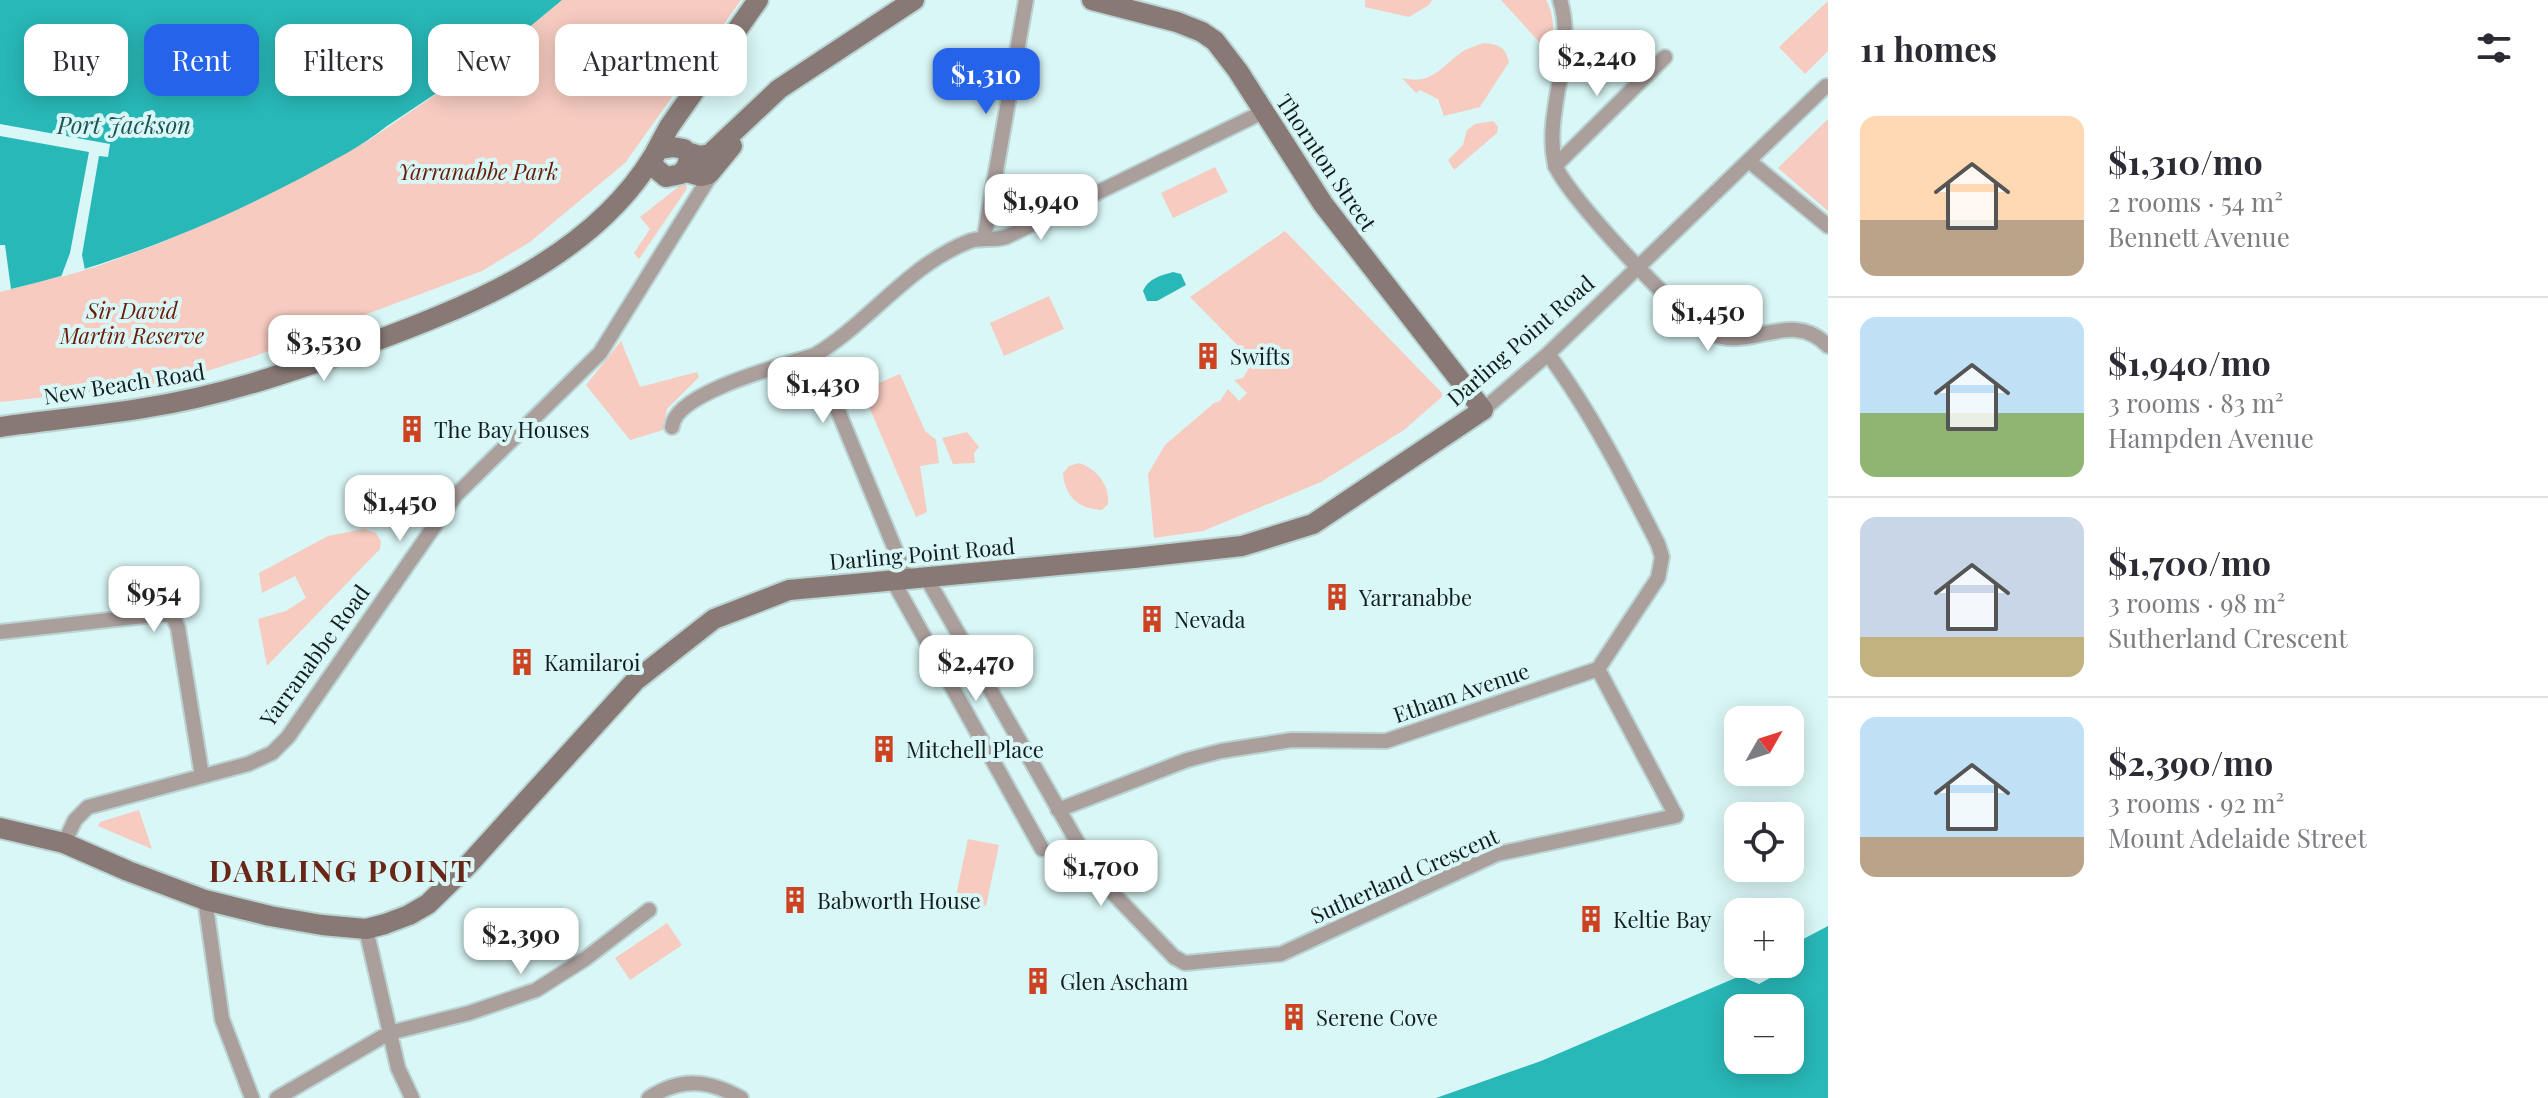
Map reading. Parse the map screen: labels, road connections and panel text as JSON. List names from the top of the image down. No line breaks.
{"streets":{"street":["Thornton Street","Darling Point Road","New Beach Road","Yarranabbe Road","Etham Avenue","Sutherland Crescent"]},"crossings":[["Thornton Street","Darling Point Road"],["Darling Point Road","Yarranabbe Road"],["New Beach Road","Yarranabbe Road"],["Etham Avenue","Sutherland Crescent"]],"districts":["DARLING POINT"],"water":["Port Jackson"],"parks":["Yarranabbe Park","Sir David Martin Reserve"],"places":{"building":["Swifts","The Bay Houses","Yarranabbe","Nevada","Kamilaroi","Mitchell Place","Babworth House","Keltie Bay","Glen Ascham","Serene Cove"]},"north":"top right","page":{"heading":"11 homes","chip":["Buy","Rent","Filters","New","Apartment"],"price":["$2,240","$1,310","$1,940","$1,450","$3,530","$1,430","$1,450","$954","$2,470","$1,700","$2,390"],"list":[{"name":"$1,310/mo","note":"2 rooms · 54 m² · Bennett Avenue"},{"name":"$1,940/mo","note":"3 rooms · 83 m² · Hampden Avenue"},{"name":"$1,700/mo","note":"3 rooms · 98 m² · Sutherland Crescent"},{"name":"$2,390/mo","note":"3 rooms · 92 m² · Mount Adelaide Street"}],"map_buttons":["+","−"]}}
